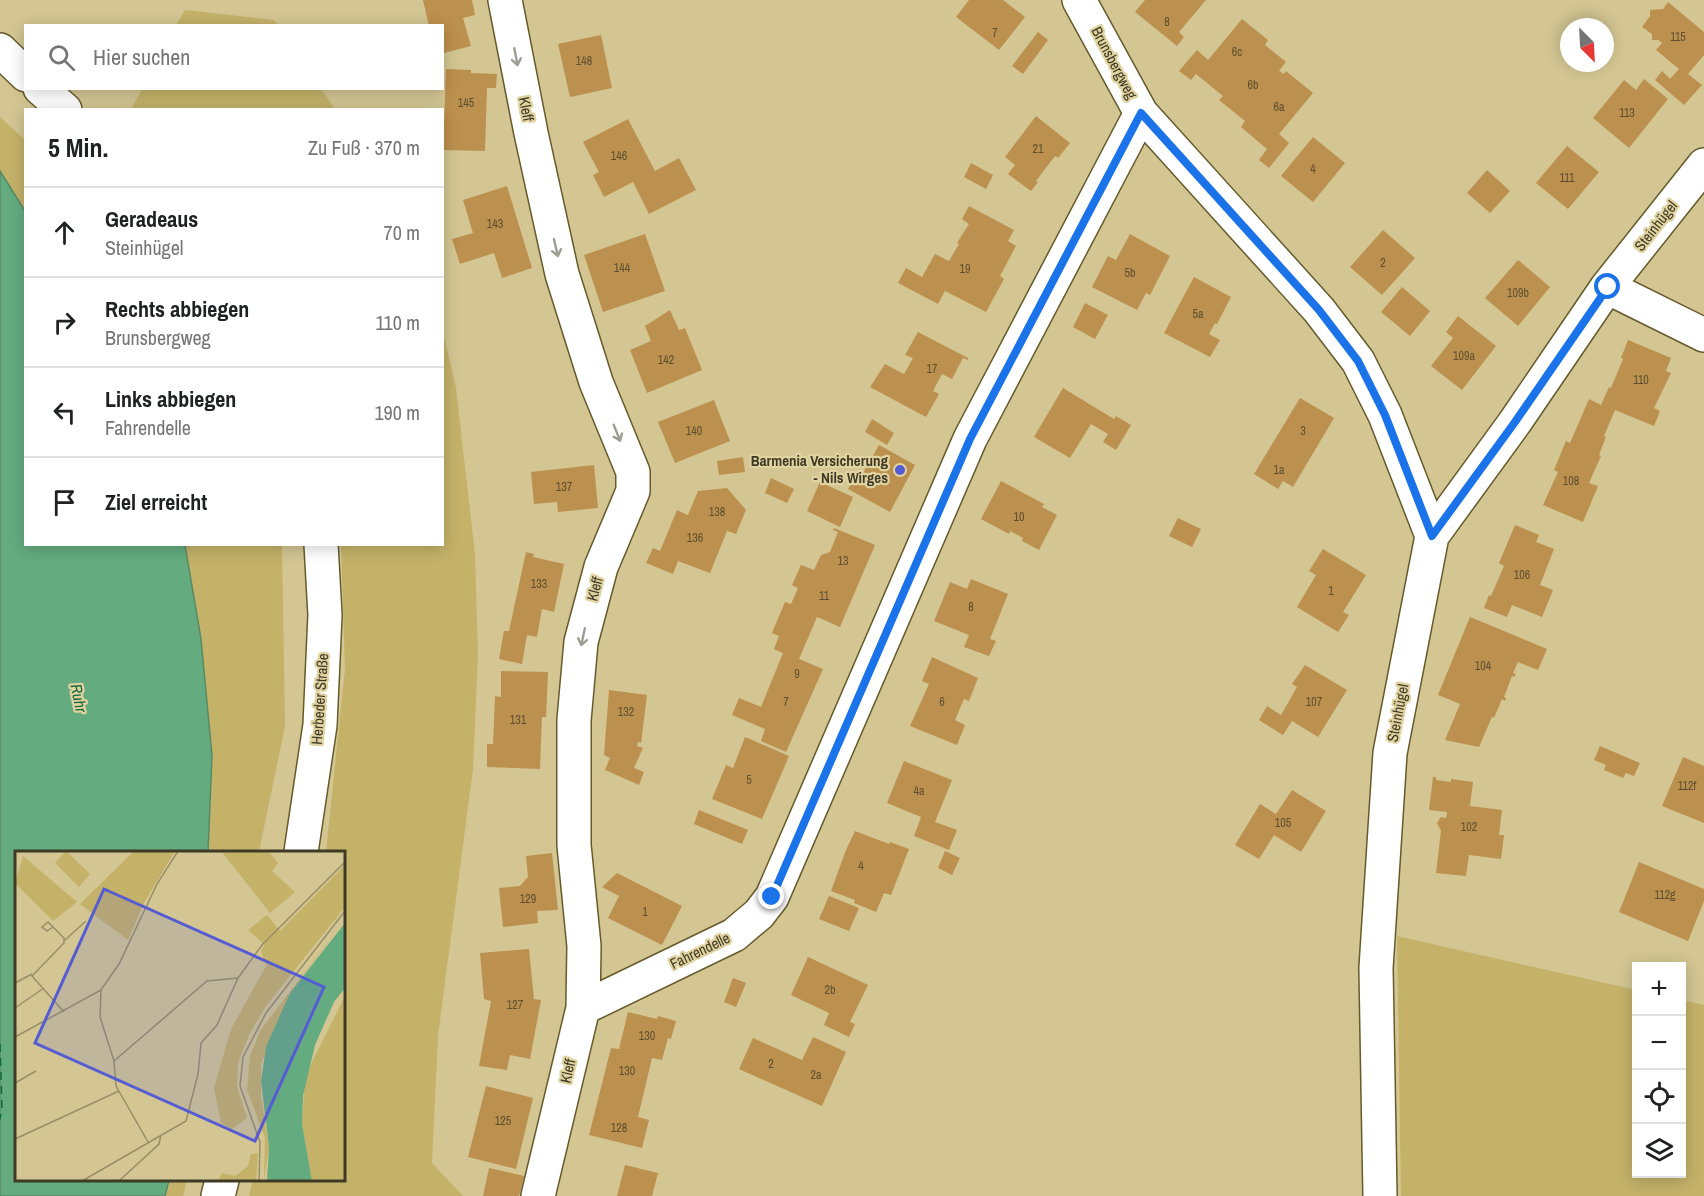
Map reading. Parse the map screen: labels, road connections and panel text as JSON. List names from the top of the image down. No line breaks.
{"streets":{"street":["Brunsbergweg","Kleff","Steinhügel","Herbeder Straße","Fahrendelle"]},"crossings":[["Brunsbergweg","Steinhügel"],["Brunsbergweg","Fahrendelle"],["Kleff","Fahrendelle"]],"one_way":["Kleff"],"water":["Ruhr"],"places":["Barmenia Versicherung - Nils Wirges"],"house_numbers":["8","7","115","6c","148","6b","145","6a","113","21","146","4","111","143","2","144","19","5b","109b","5a","109a","142","17","110","140","3","1a","108","137","138","10","136","13","106","133","1","11","8","104","9","7","6","107","132","131","5","112f","4a","105","102","4","112g","129","1","2b","127","130","2","130","2a","125","128"],"north":"bottom right","page":{"search":"Hier suchen","heading":["5 Min.","Zu Fuß · 370 m"],"list":[["Geradeaus","Steinhügel","70 m"],["Rechts abbiegen","Brunsbergweg","110 m"],["Links abbiegen","Fahrendelle","190 m"],"Ziel erreicht"],"map_buttons":["+","−"]}}
